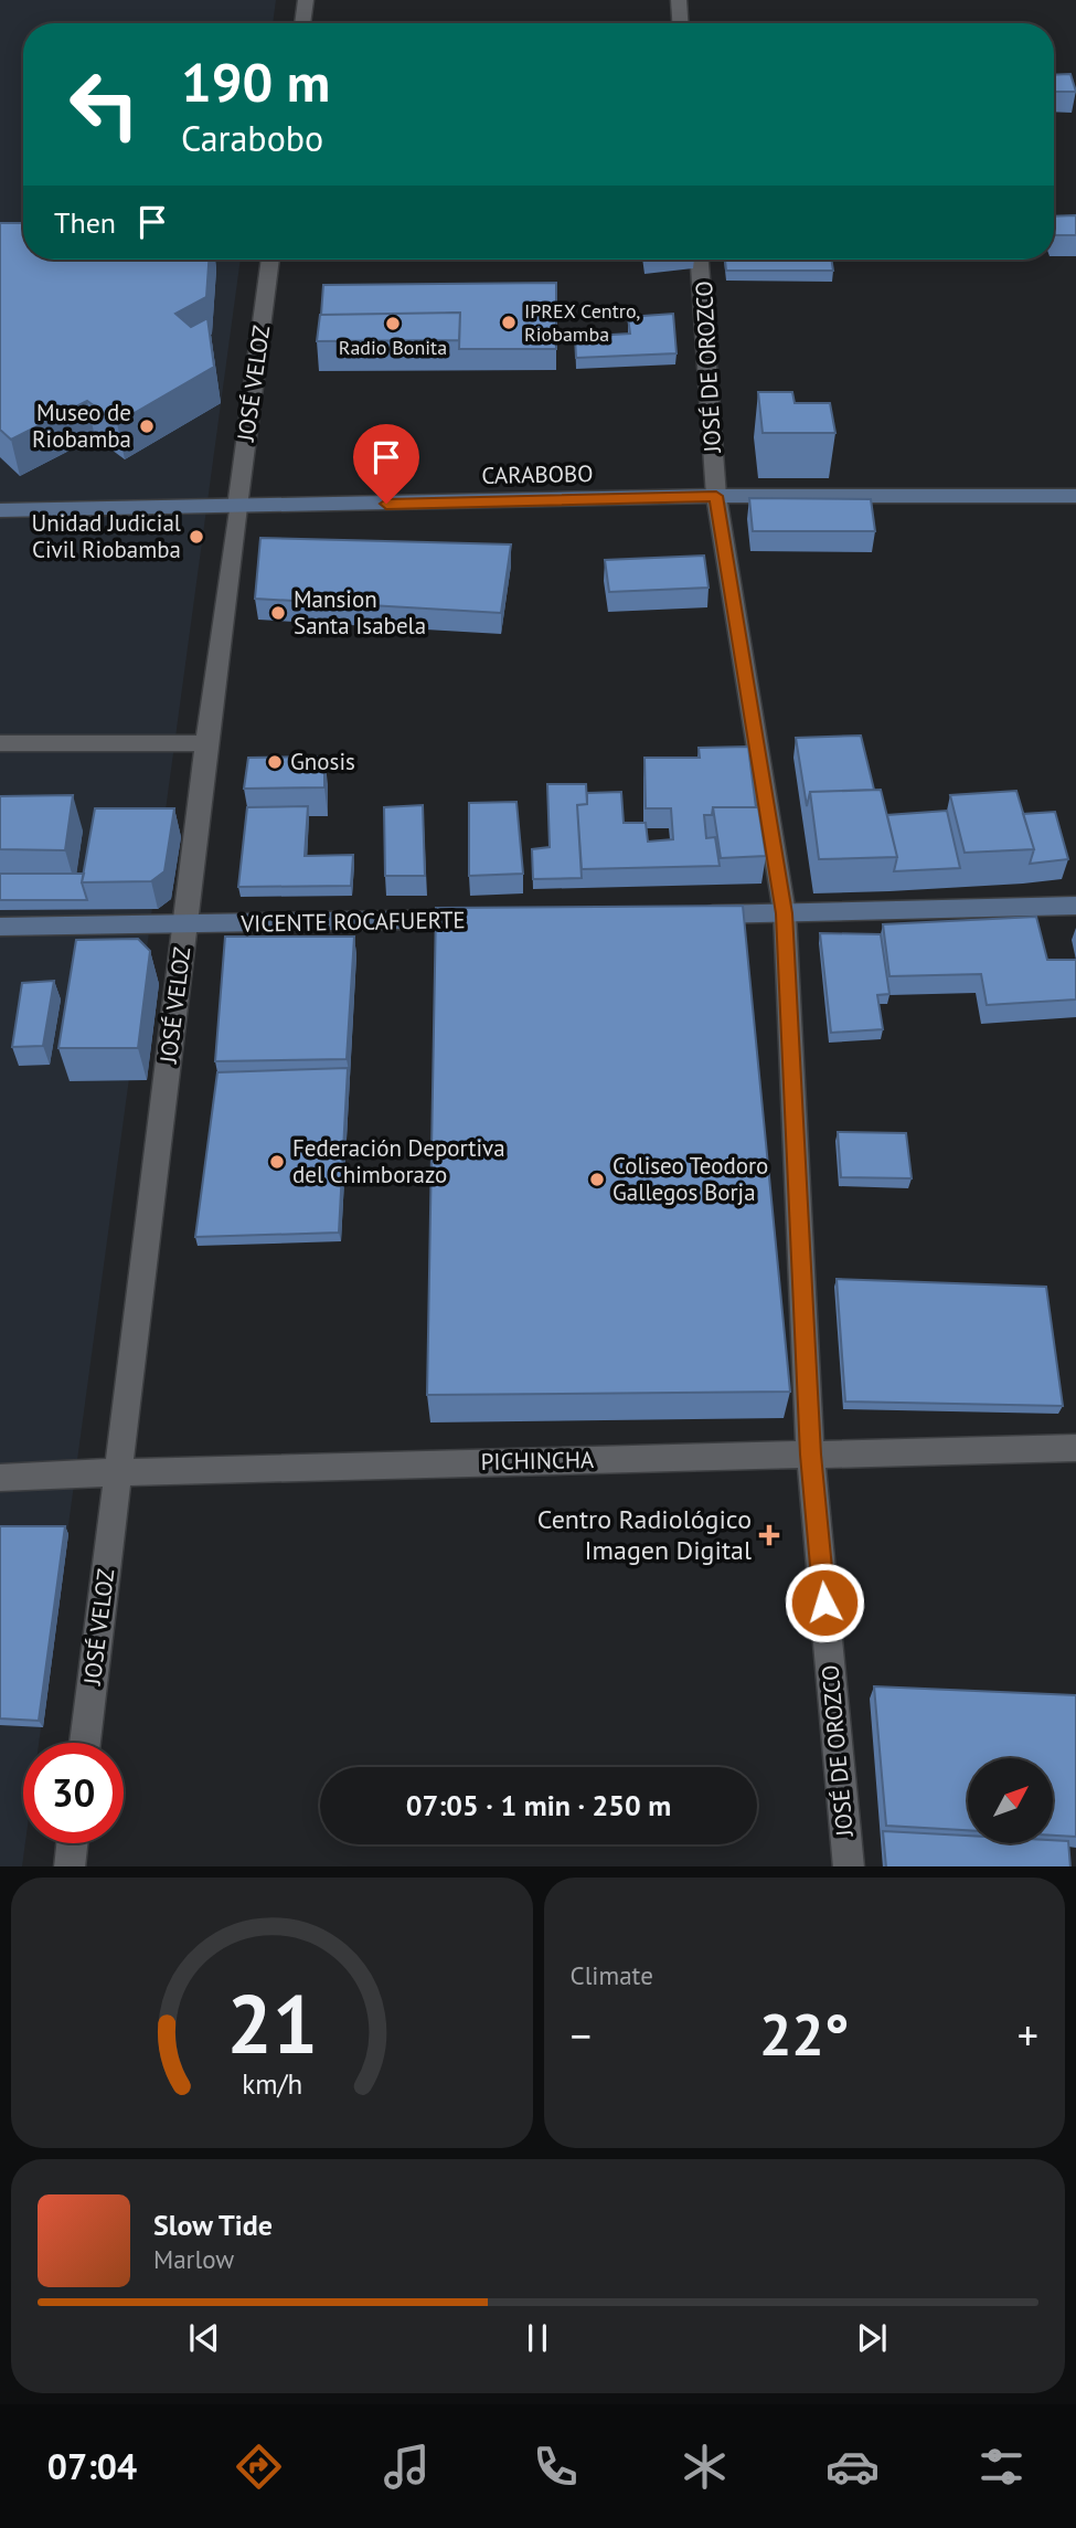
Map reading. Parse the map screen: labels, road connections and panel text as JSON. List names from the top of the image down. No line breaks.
{"streets":{"main road":["CARABOBO","VICENTE ROCAFUERTE"],"street":["JOSÉ DE OROZCO","JOSÉ VELOZ","PICHINCHA"]},"crossings":[["JOSÉ DE OROZCO","CARABOBO"],["JOSÉ DE OROZCO","PICHINCHA"],["JOSÉ VELOZ","CARABOBO"],["JOSÉ VELOZ","VICENTE ROCAFUERTE"],["JOSÉ VELOZ","PICHINCHA"]],"places":{"other":["IPREX Centro, Riobamba","Radio Bonita","Museo de Riobamba","Unidad Judicial Civil Riobamba","Mansion Santa Isabela","Gnosis","Federación Deportiva del Chimborazo","Coliseo Teodoro Gallegos Borja"],"health":["Centro Radiológico Imagen Digital"]},"north":"top right","page":{"turn":["190 m","Carabobo"],"then":"Then","limit":"30","trip":"07:05 · 1 min · 250 m","tile":"Climate","heat":["−","22°","+"],"song":["Slow Tide","Marlow"],"tabs":"07:04","gauge":["21","km/h"]}}
